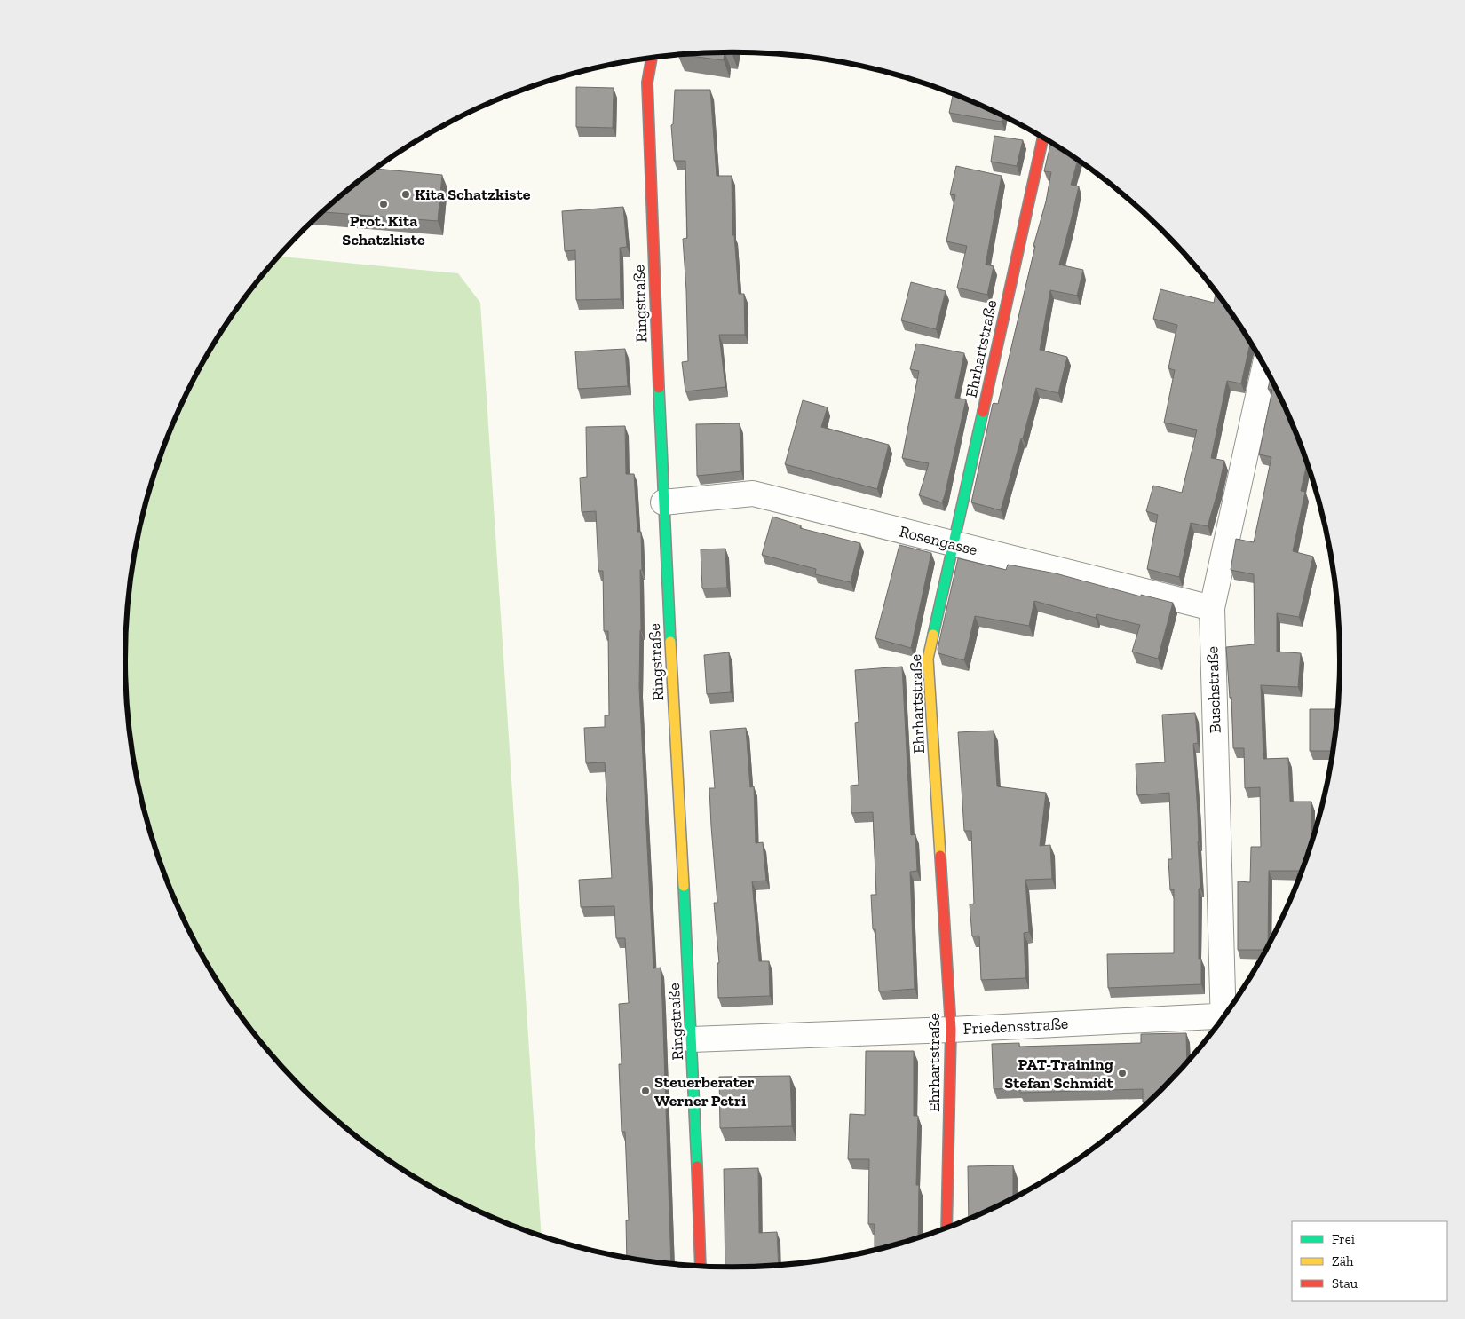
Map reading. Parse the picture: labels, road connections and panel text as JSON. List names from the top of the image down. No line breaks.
{"streets":{"street":["Ringstraße","Ehrhartstraße","Rosengasse","Buschstraße","Friedensstraße"]},"crossings":[["Ringstraße","Rosengasse"],["Ringstraße","Friedensstraße"],["Ehrhartstraße","Rosengasse"],["Ehrhartstraße","Friedensstraße"],["Rosengasse","Buschstraße"]],"places":["Kita Schatzkiste","Prot. Kita Schatzkiste","PAT-Training Stefan Schmidt","Steuerberater Werner Petri"],"legend":["Frei","Zäh","Stau"]}
